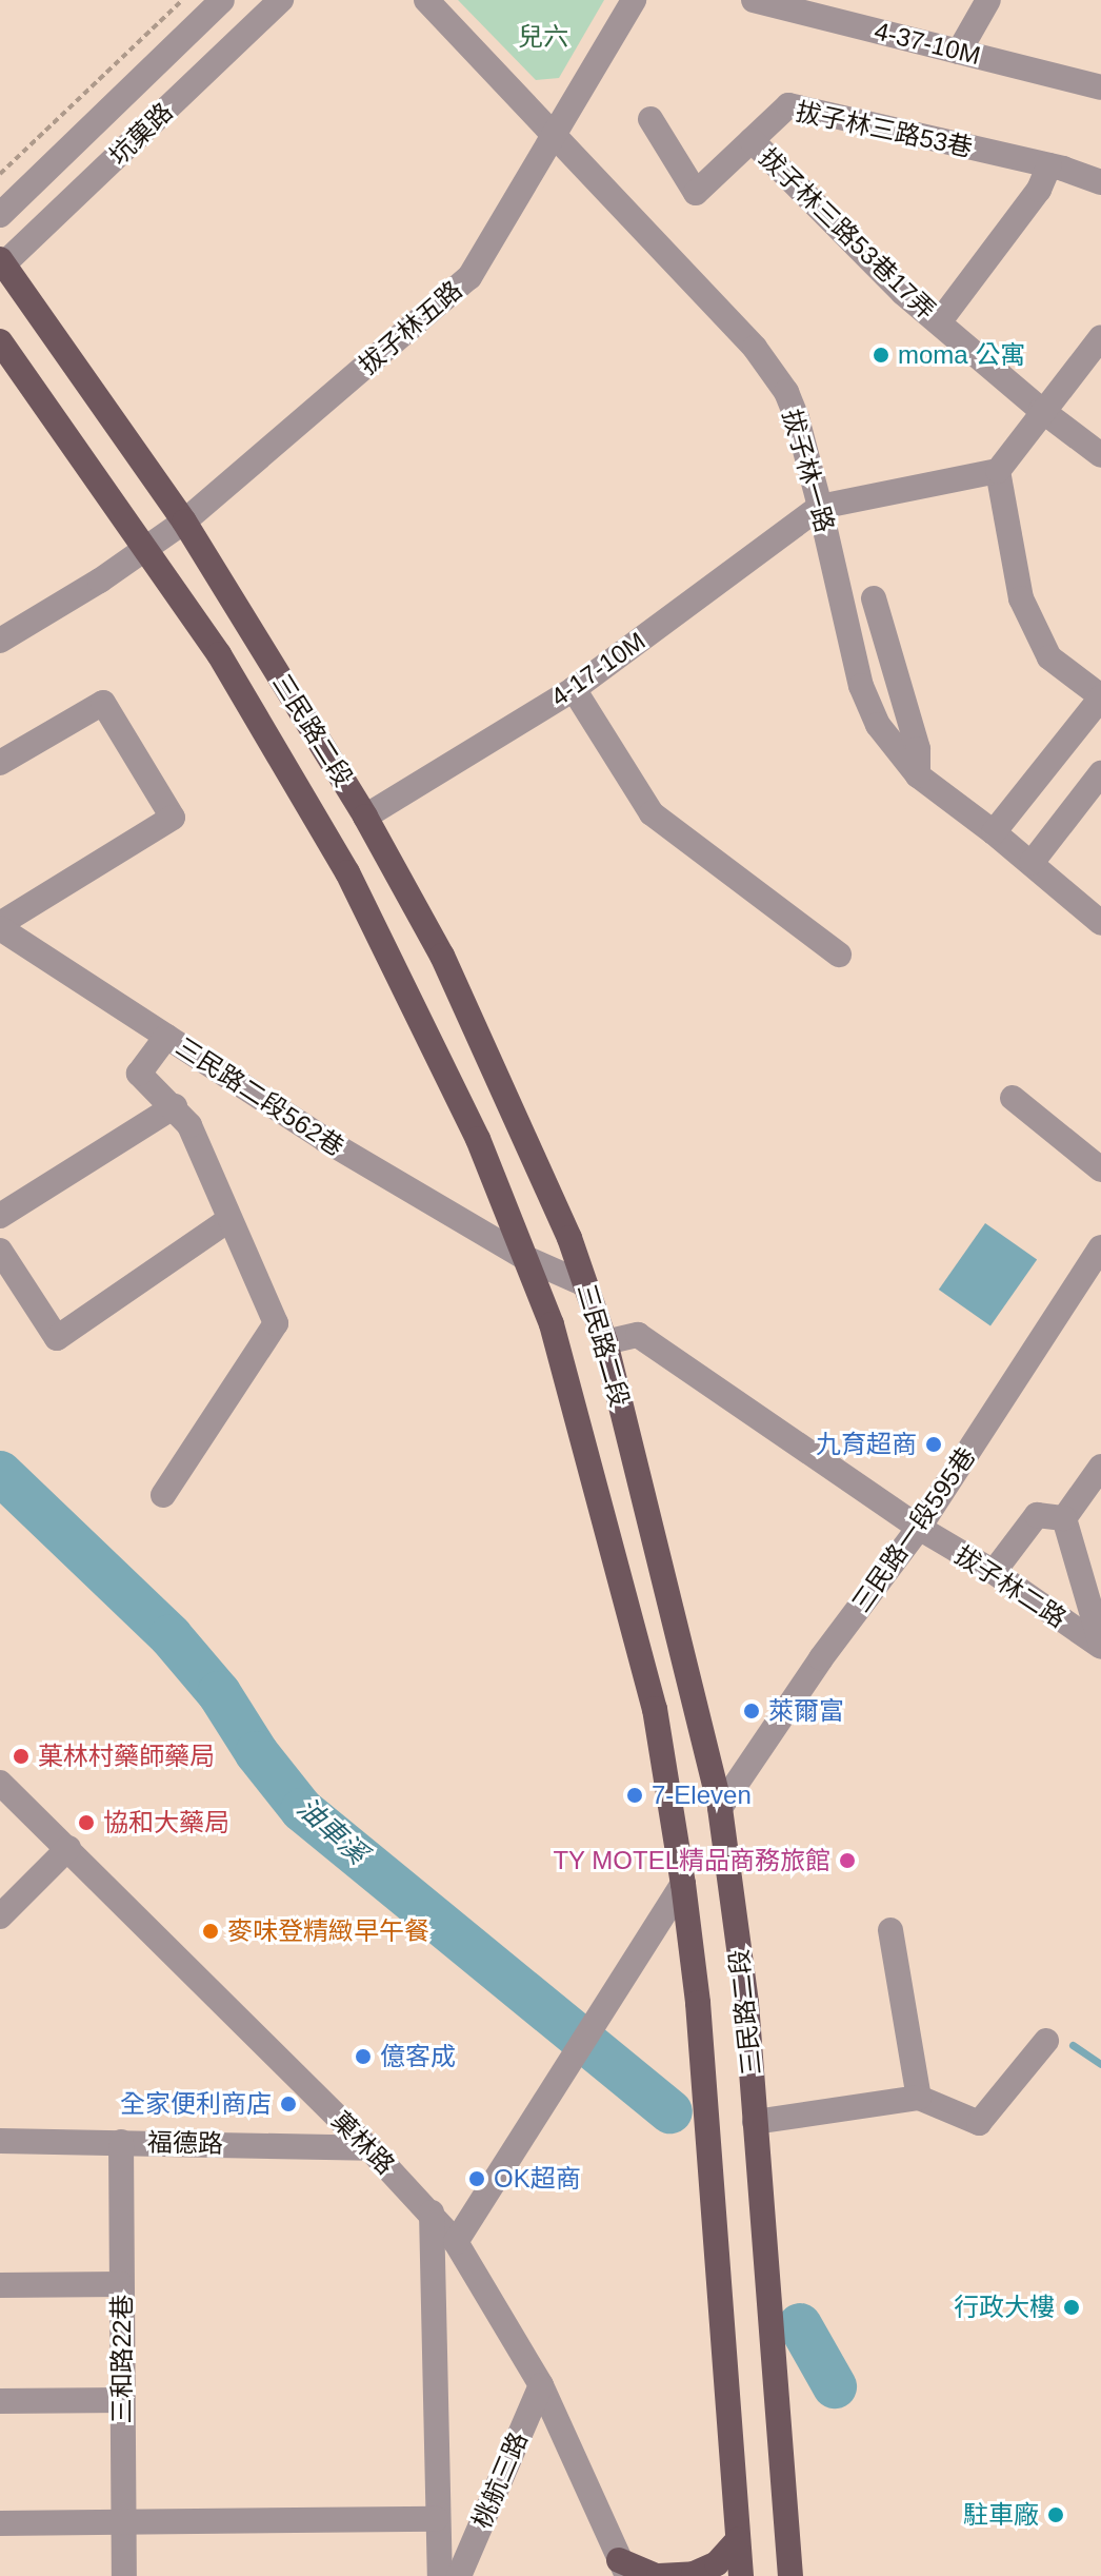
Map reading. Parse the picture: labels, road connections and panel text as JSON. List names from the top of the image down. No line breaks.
{"streets":{"main road":["三民路二段"],"street":["4-37-10M","拔子林三路53巷","坑菓路","拔子林三路53巷17弄","拔子林五路","拔子林一路","4-17-10M","三民路二段562巷","三民路一段595巷","拔子林二路","福德路","菓林路","三和路22巷","桃航三路"]},"crossings":[["拔子林三路53巷","拔子林三路53巷17弄"],["坑菓路","三民路二段"],["拔子林五路","拔子林一路"],["拔子林五路","三民路二段"],["拔子林一路","4-17-10M"],["4-17-10M","三民路二段"],["三民路二段","三民路二段562巷"],["三民路二段","三民路一段595巷"],["三民路二段","拔子林二路"],["三民路一段595巷","拔子林二路"],["福德路","菓林路"],["福德路","三和路22巷"],["菓林路","桃航三路"]],"water":["油車溪"],"parks":["兒六"],"places":["moma 公寓","九育超商","萊爾富","菓林村藥師藥局","7-Eleven","協和大藥局","TY MOTEL精品商務旅館","麥味登精緻早午餐","億客成","全家便利商店","OK超商","行政大樓","駐車廠"]}
